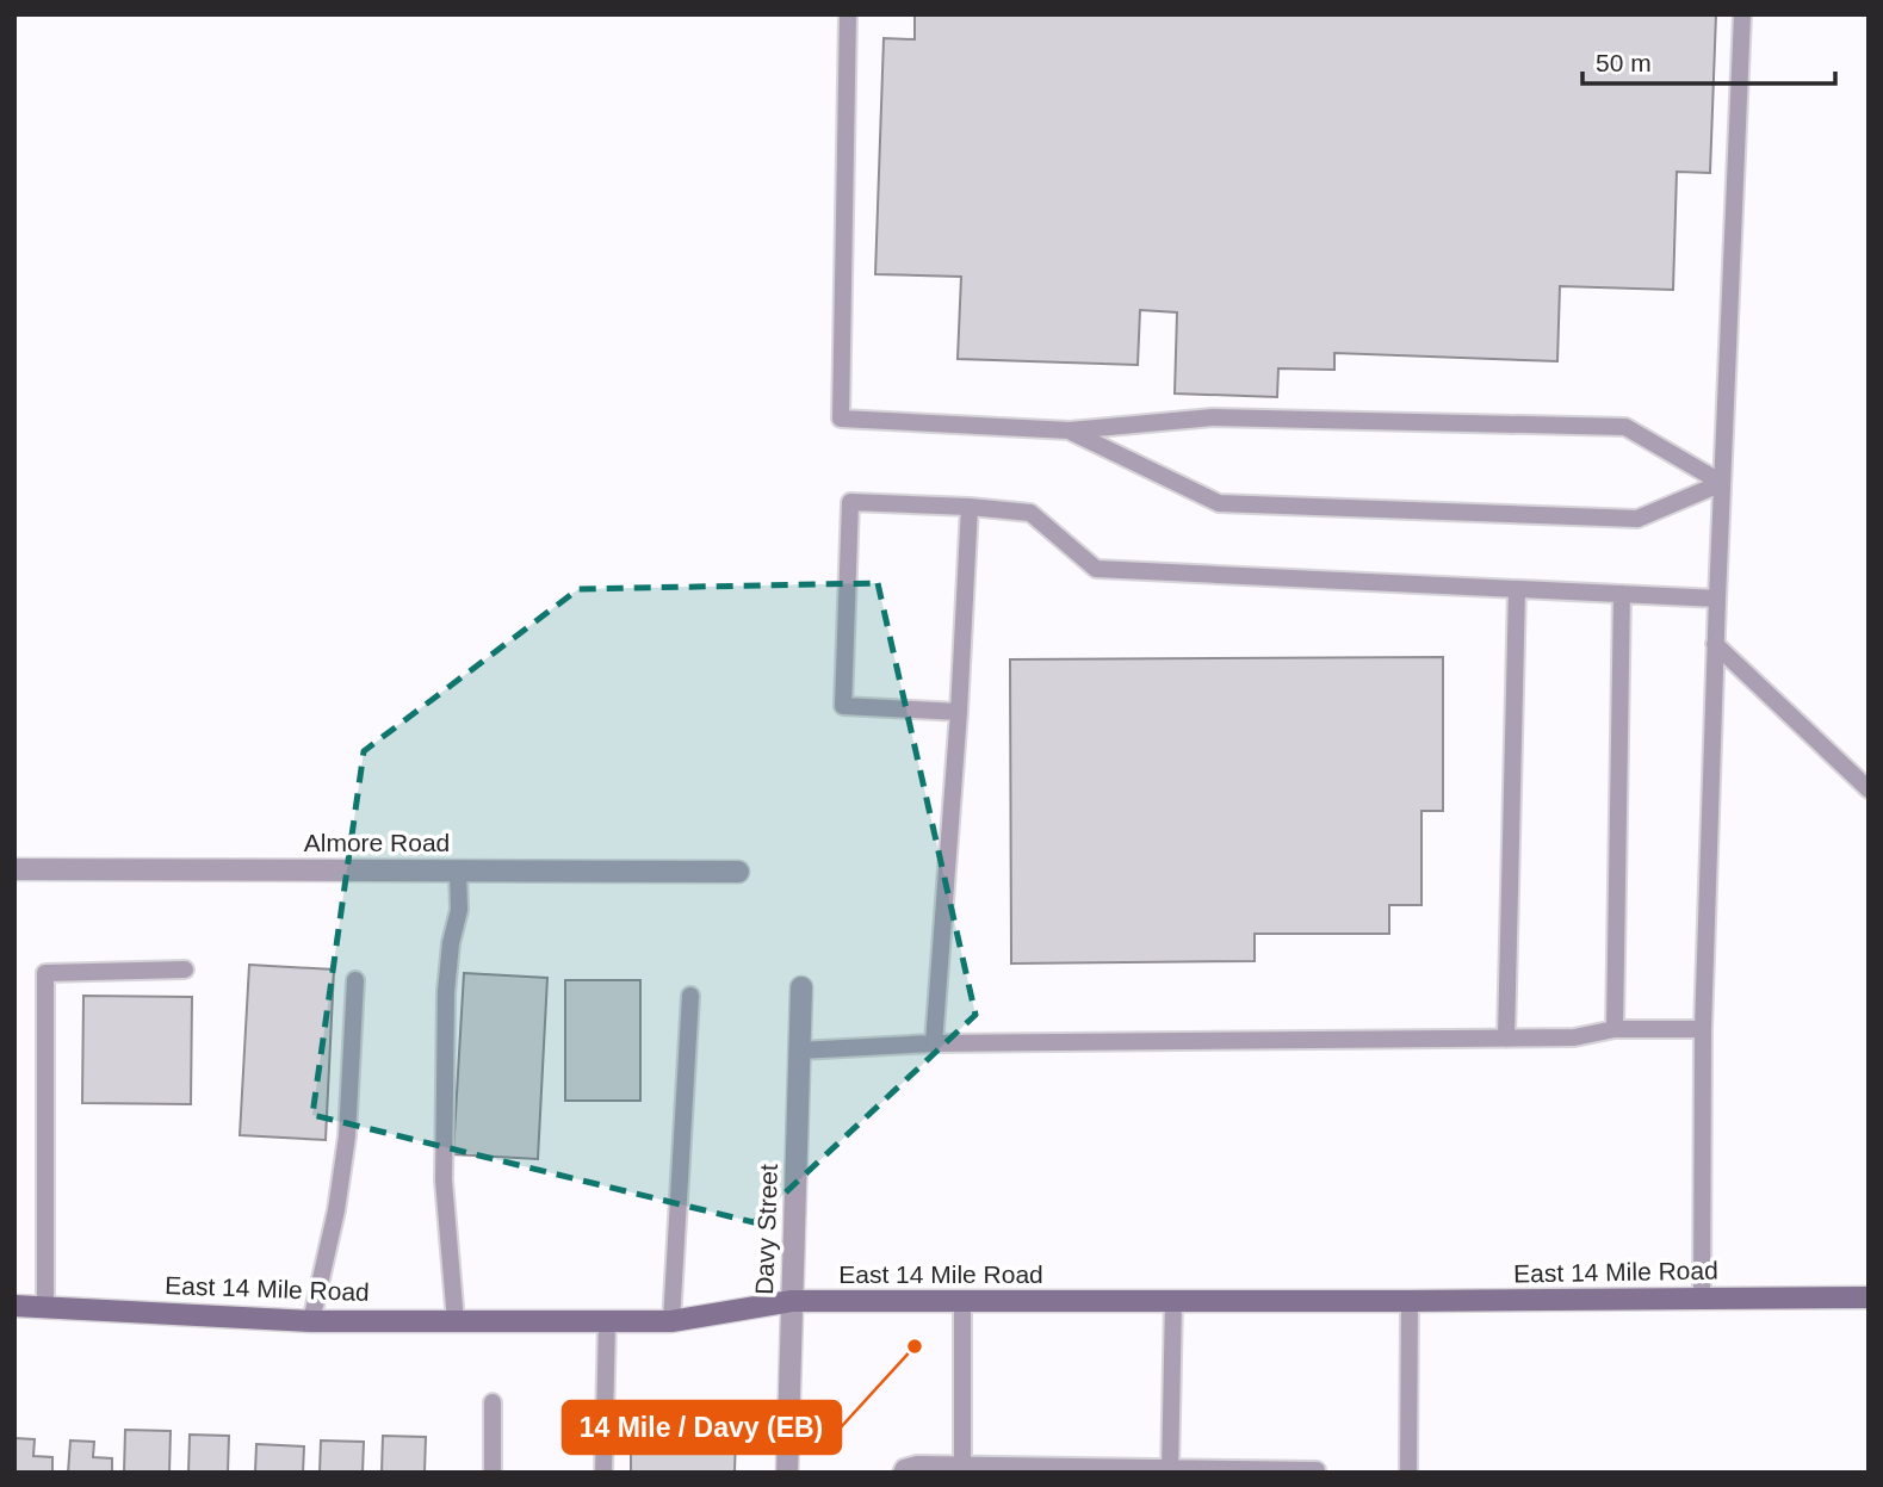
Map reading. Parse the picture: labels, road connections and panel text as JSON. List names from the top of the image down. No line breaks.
{"streets":{"main road":["East 14 Mile Road"],"street":["Almore Road","Davy Street"]},"crossings":[["Davy Street","East 14 Mile Road"]],"places":["14 Mile / Davy (EB)"],"scale_bar":"50 m"}
